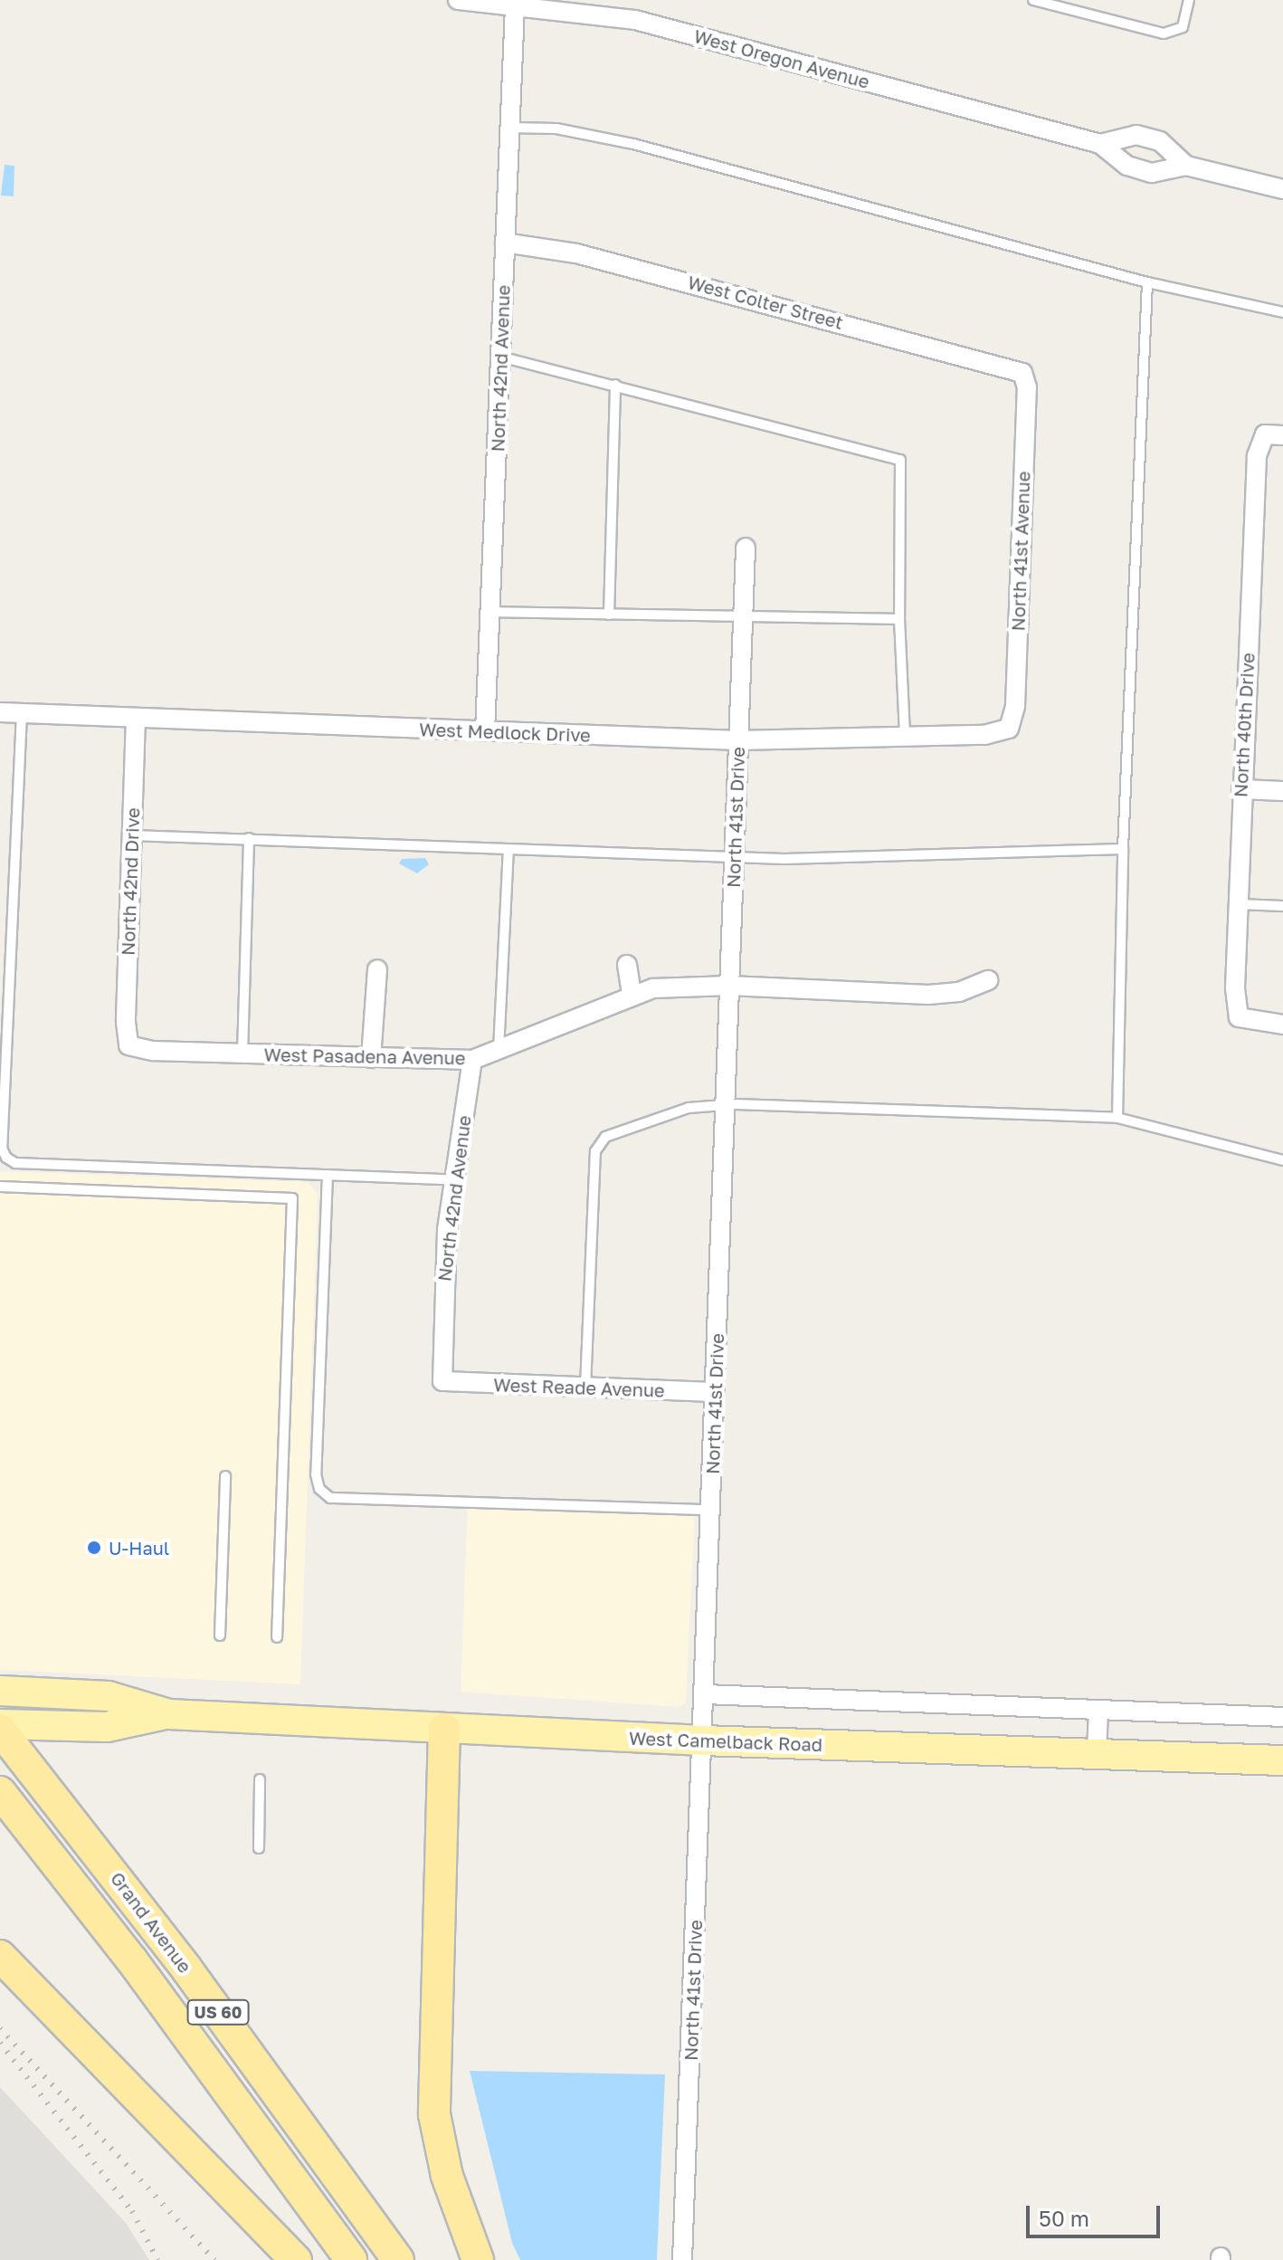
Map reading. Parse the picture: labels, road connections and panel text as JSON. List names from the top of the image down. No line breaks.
{"streets":{"highway":["Grand Avenue","US 60"],"main road":["West Camelback Road"],"street":["West Oregon Avenue","West Colter Street","North 42nd Avenue","North 41st Avenue","North 40th Drive","West Medlock Drive","North 41st Drive","North 42nd Drive","West Pasadena Avenue","West Reade Avenue"]},"crossings":[["West Oregon Avenue","North 42nd Avenue"],["West Colter Street","North 42nd Avenue"],["West Colter Street","North 41st Avenue"],["North 42nd Avenue","West Medlock Drive"],["North 42nd Avenue","West Pasadena Avenue"],["North 42nd Avenue","West Reade Avenue"],["North 41st Avenue","West Medlock Drive"],["West Medlock Drive","North 41st Drive"],["West Medlock Drive","North 42nd Drive"],["North 41st Drive","West Pasadena Avenue"],["North 41st Drive","West Reade Avenue"],["North 41st Drive","West Camelback Road"],["North 42nd Drive","West Pasadena Avenue"],["West Camelback Road","Grand Avenue"]],"places":["U-Haul"],"scale_bar":"50 m"}
